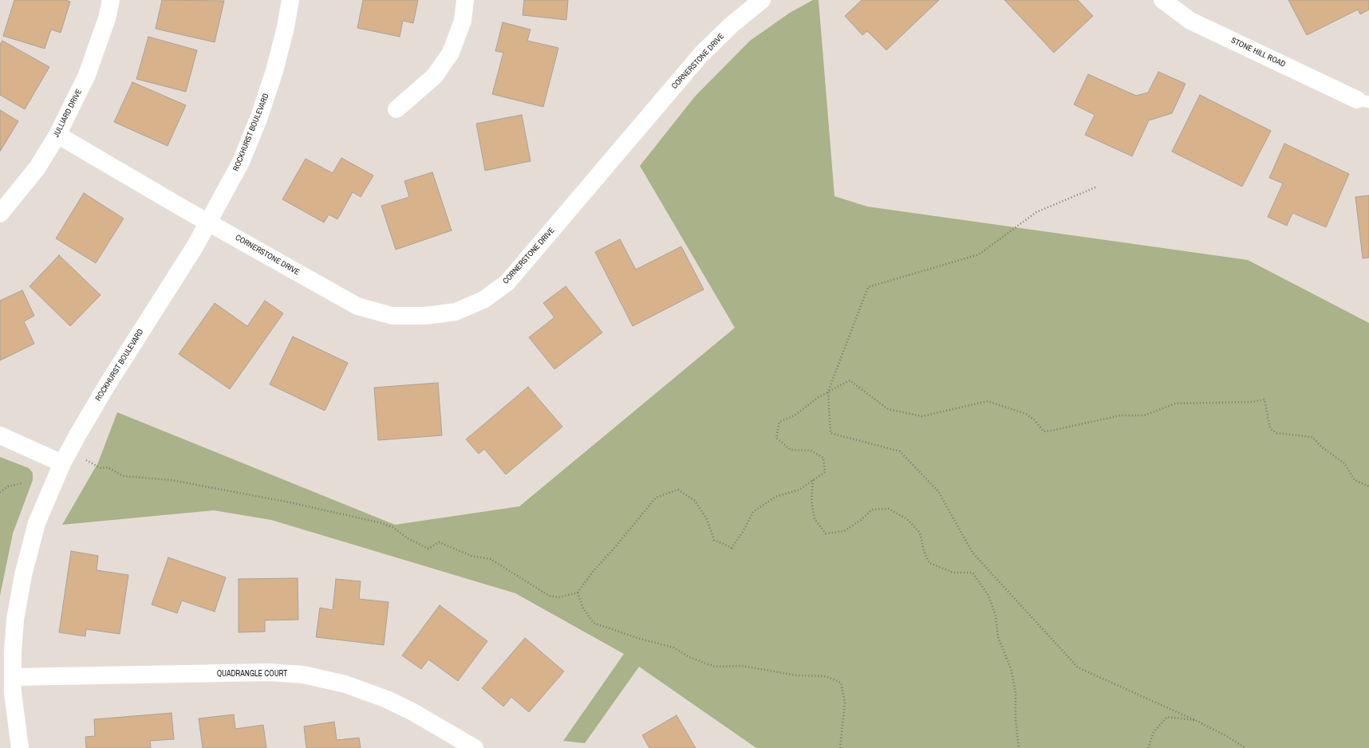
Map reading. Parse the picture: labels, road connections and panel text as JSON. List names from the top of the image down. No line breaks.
{"streets":{"street":["STONE HILL ROAD","CORNERSTONE DRIVE","JULLIARD DRIVE","ROCKHURST BOULEVARD","QUADRANGLE COURT"]},"crossings":[["CORNERSTONE DRIVE","JULLIARD DRIVE"],["CORNERSTONE DRIVE","ROCKHURST BOULEVARD"],["ROCKHURST BOULEVARD","QUADRANGLE COURT"]]}
